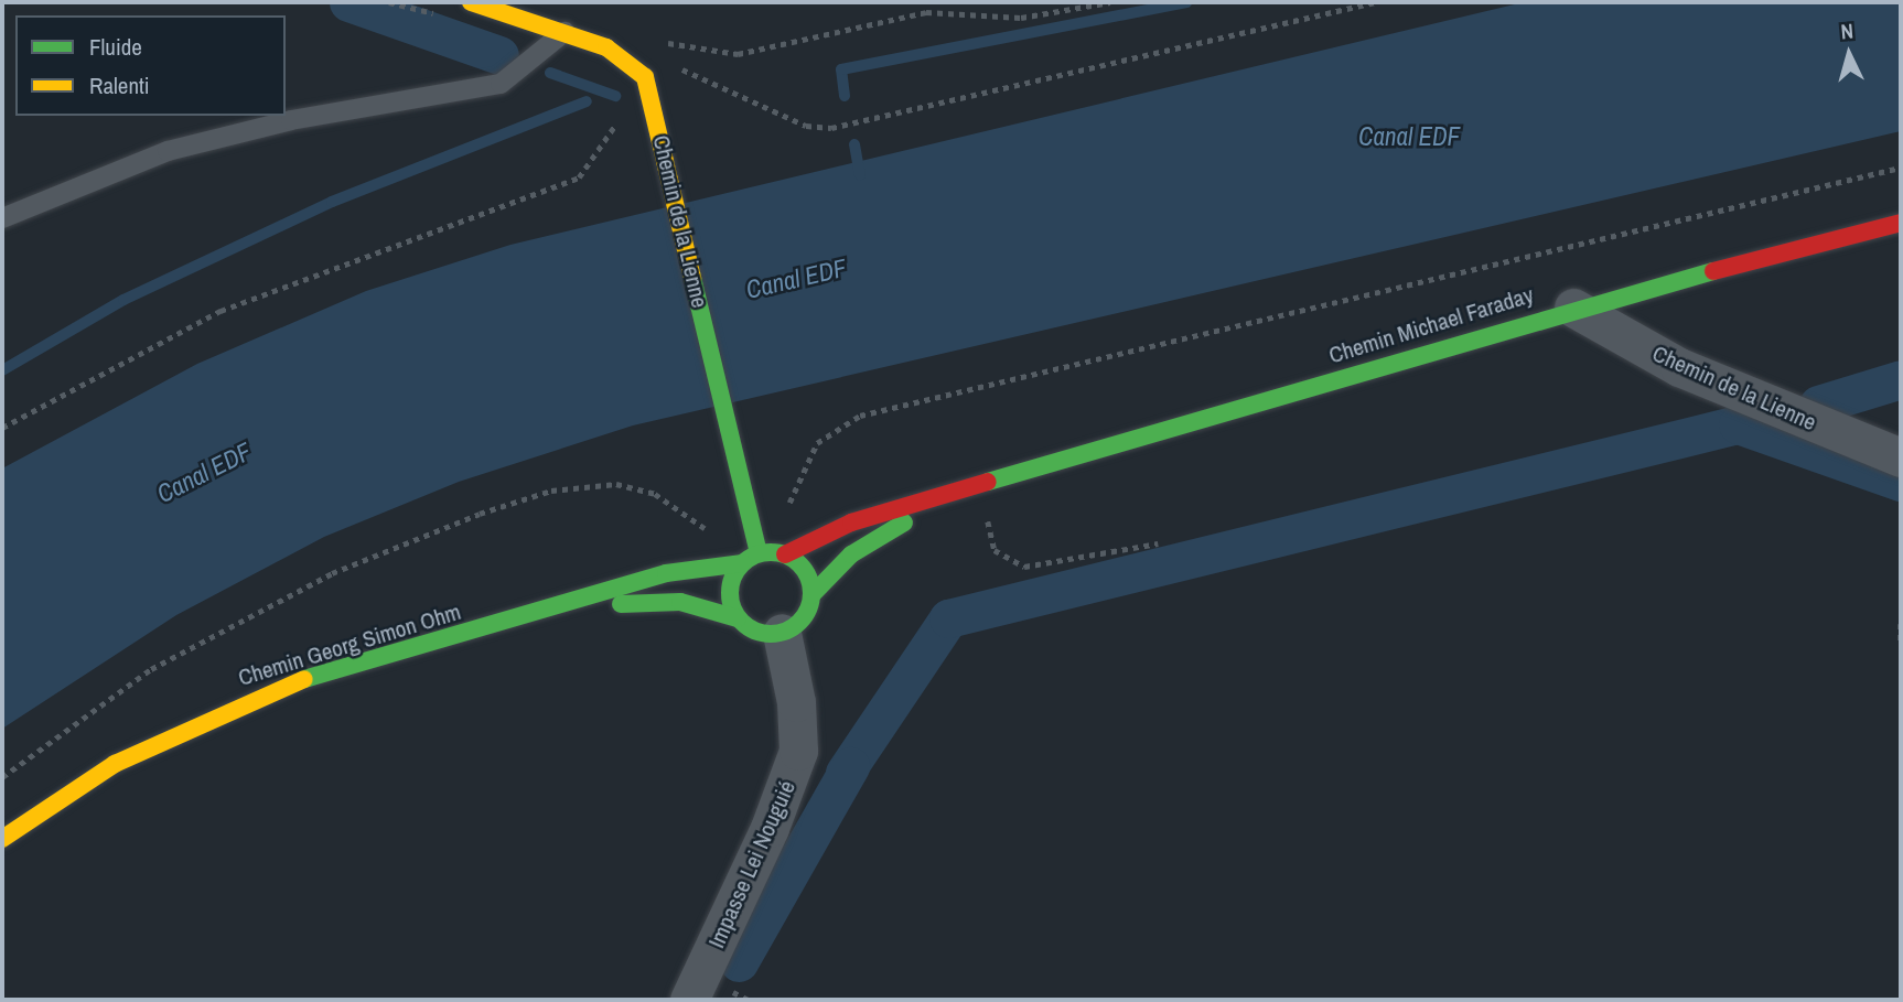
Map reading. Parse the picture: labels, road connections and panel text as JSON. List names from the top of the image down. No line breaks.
{"streets":{"main road":["Chemin de la Lienne","Chemin Michael Faraday","Chemin Georg Simon Ohm"],"street":["Impasse Lei Nouguié"]},"crossings":[["Chemin de la Lienne","Chemin Michael Faraday"],["Chemin de la Lienne","Chemin Georg Simon Ohm"],["Chemin de la Lienne","Impasse Lei Nouguié"],["Chemin Michael Faraday","Chemin Georg Simon Ohm"],["Chemin Michael Faraday","Impasse Lei Nouguié"],["Chemin Georg Simon Ohm","Impasse Lei Nouguié"]],"water":["Canal EDF"],"legend":["Fluide","Ralenti"],"north":"top"}
